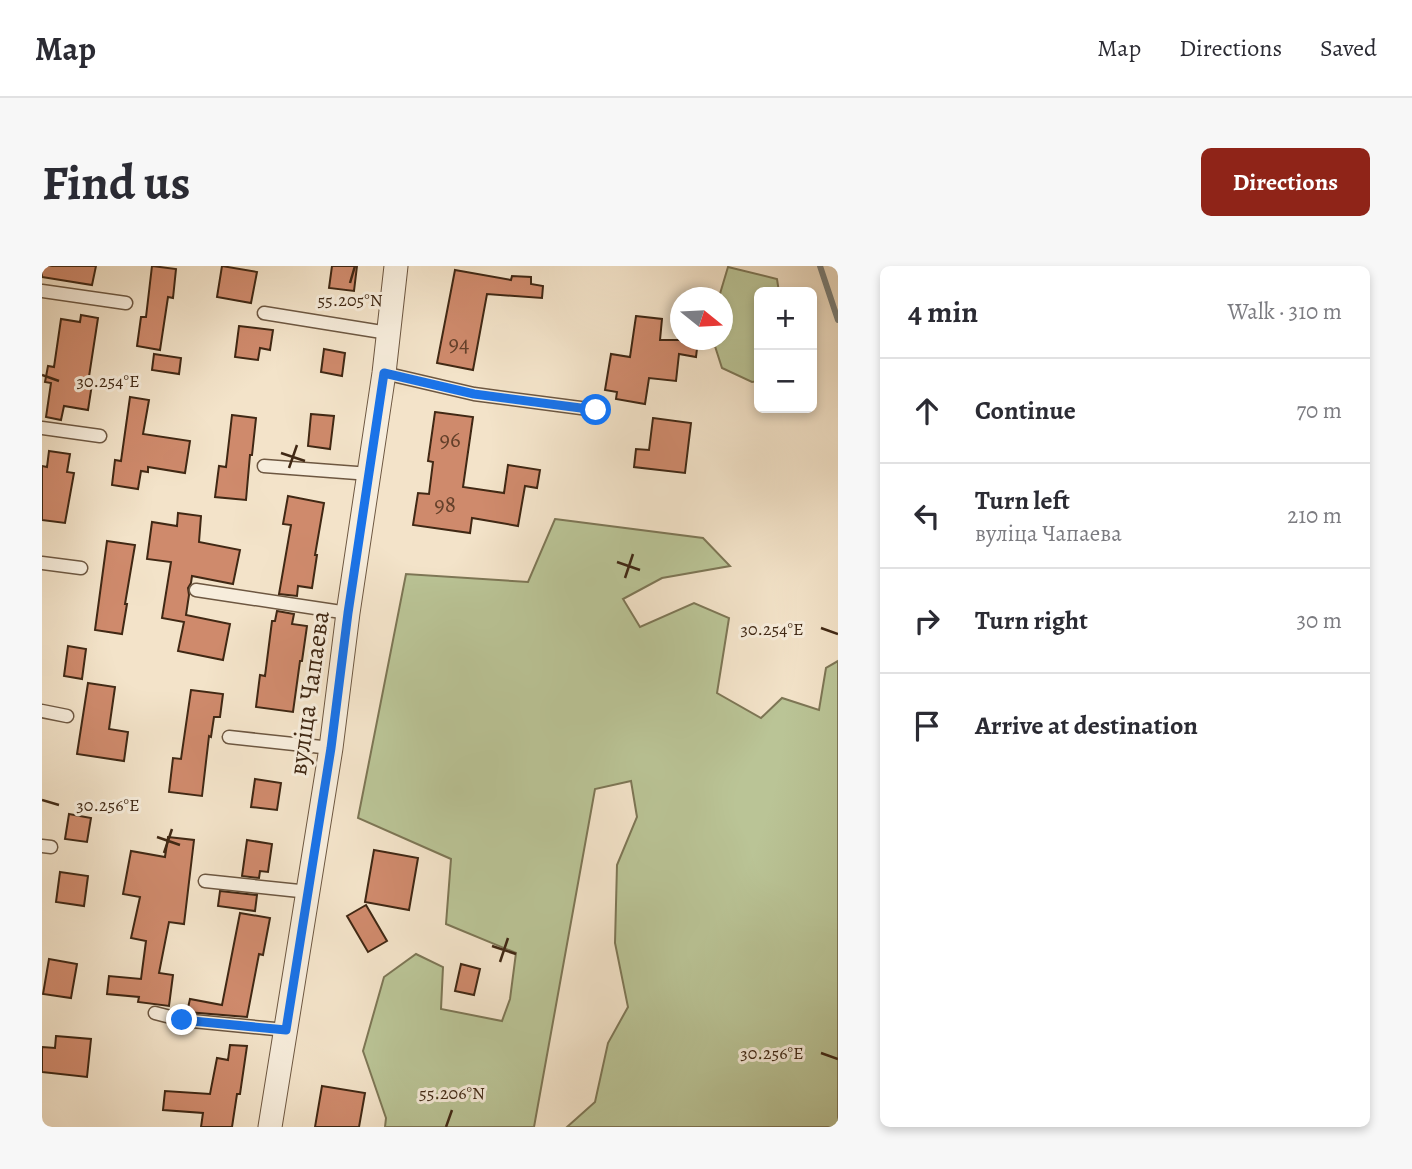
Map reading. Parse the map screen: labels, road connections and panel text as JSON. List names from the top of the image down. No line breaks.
{"streets":{"street":["вуліца Чапаева"]},"house_numbers":["94","96","98"],"north":"right","page":{"header":"Map","nav":["Map","Directions","Saved"],"buttons":"Directions","title":"Find us","heading":["4 min","Walk · 310 m"],"map_buttons":["+","−"],"list":[["Continue","70 m"],["Turn left","вуліца Чапаева","210 m"],["Turn right","30 m"],"Arrive at destination"]},"coordinates":["55.205°N","30.254°E","30.256°E","55.206°N"]}
